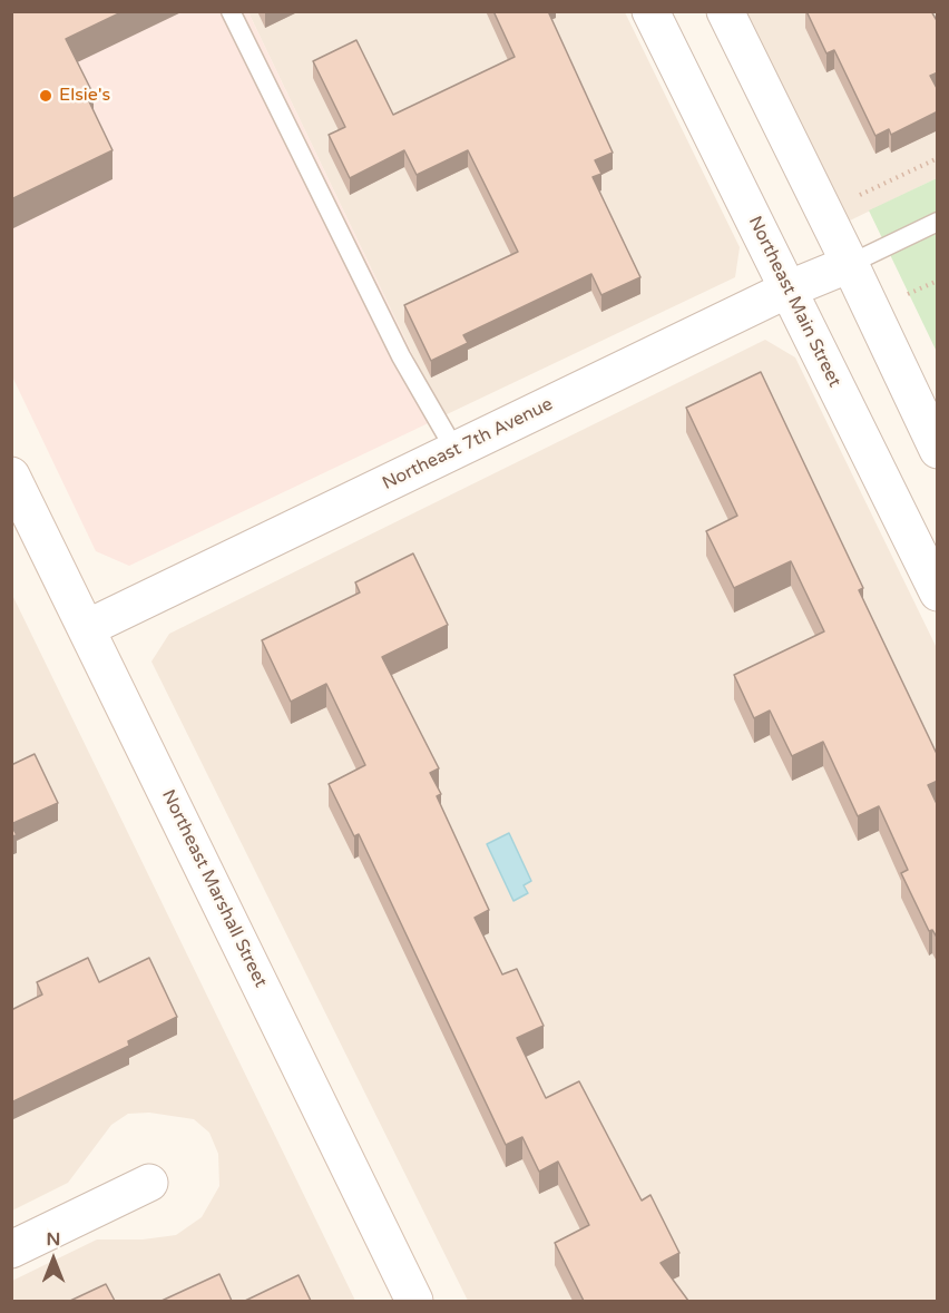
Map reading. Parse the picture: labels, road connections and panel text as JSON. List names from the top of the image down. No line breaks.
{"streets":{"street":["Northeast Main Street","Northeast 7th Avenue","Northeast Marshall Street"]},"crossings":[["Northeast Main Street","Northeast 7th Avenue"],["Northeast 7th Avenue","Northeast Marshall Street"]],"places":["Elsie's"],"north":"top"}
